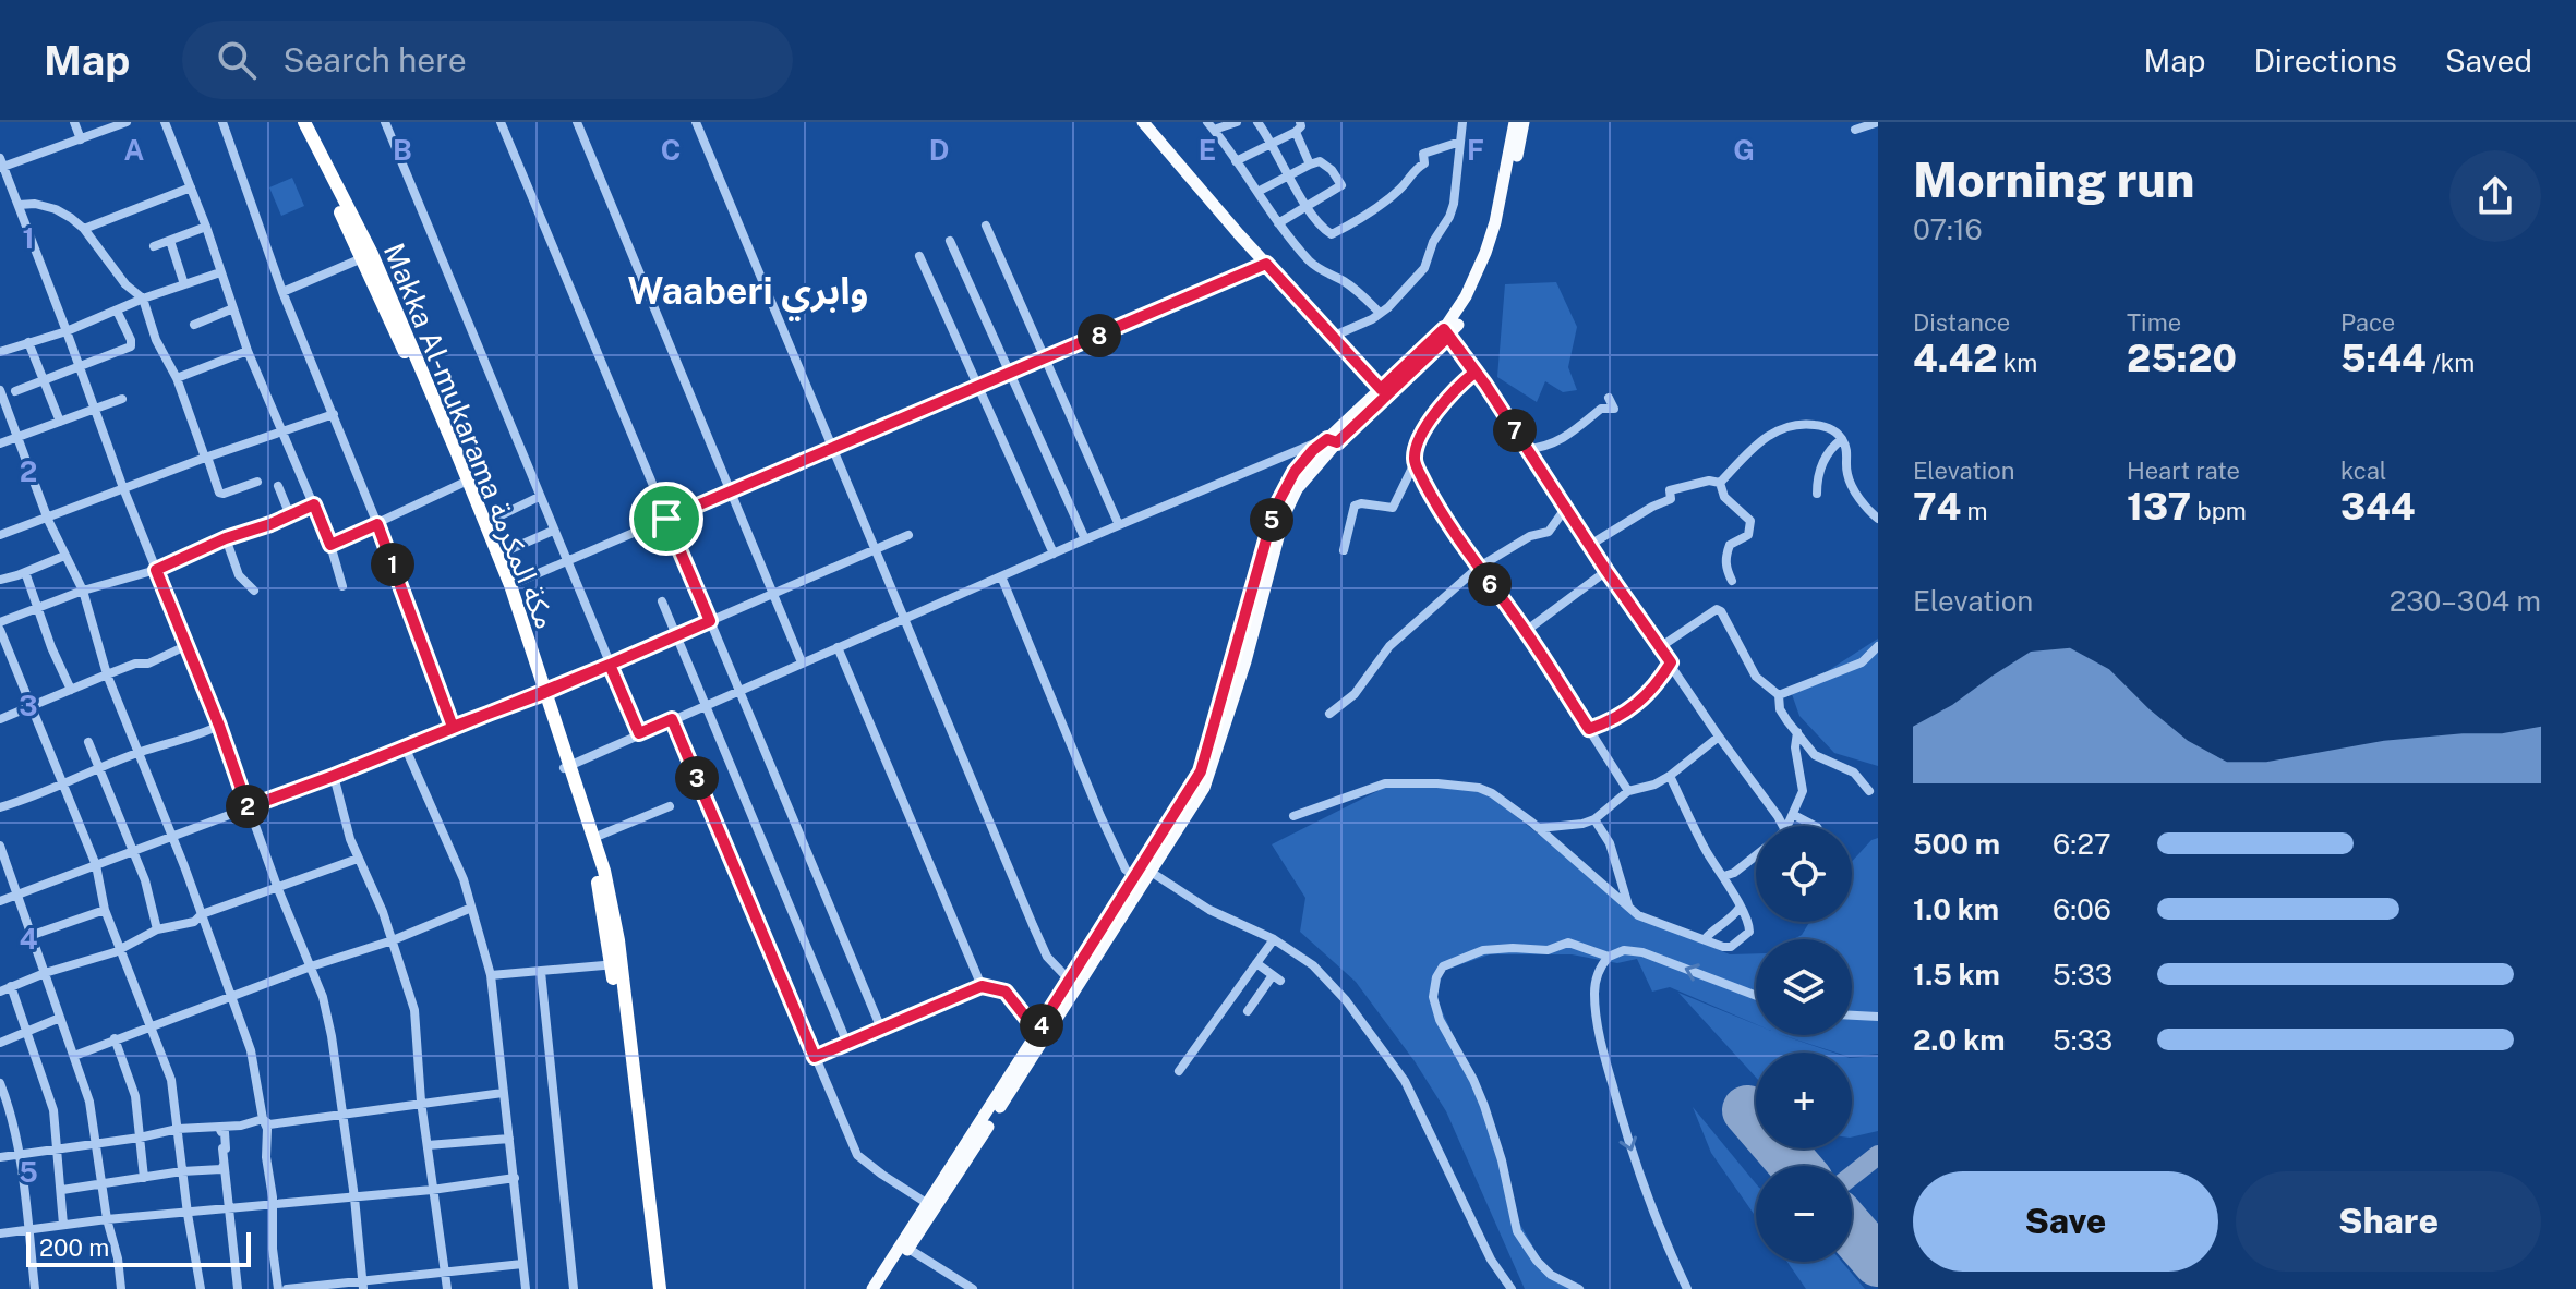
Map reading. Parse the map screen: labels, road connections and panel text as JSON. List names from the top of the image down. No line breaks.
{"streets":{"highway":["Makka Al-mukarama مكة المكرمة"]},"districts":["Waaberi وابري"],"scale_bar":"200 m","page":{"header":"Map","search":"Search here","nav":["Map","Directions","Saved"],"heading":["Morning run","07:16"],"stats":[["Distance","4.42 km"],["Time","25:20"],["Pace","5:44 /km"],["Elevation","74 m"],["Heart rate","137 bpm"],["kcal","344"]],"pins":["8","7","5","1","6","3","2","4"],"chart":["Elevation","230–304 m"],"list":[{"name":"500 m","note":"6:27"},{"name":"1.0 km","note":"6:06"},{"name":"1.5 km","note":"5:33"},{"name":"2.0 km","note":"5:33"}],"map_buttons":["+","−"],"buttons":["Save","Share"],"scale":"200 m"},"grid":{"columns":["A","B","C","D","E","F","G"],"rows":["1","2","3","4","5"]}}
